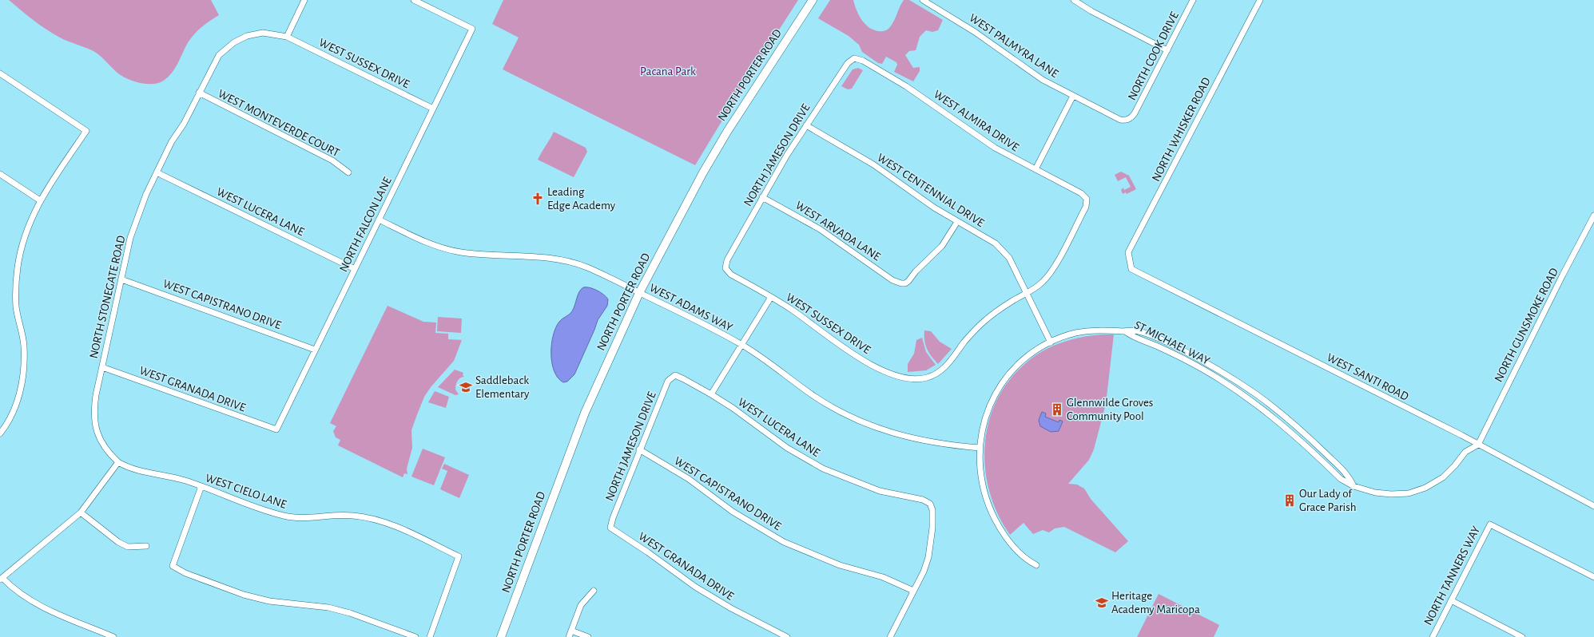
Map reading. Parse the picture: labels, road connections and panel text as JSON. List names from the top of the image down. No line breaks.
{"streets":{"street":["WEST PALMYRA LANE","NORTH COOK DRIVE","WEST SUSSEX DRIVE","NORTH PORTER ROAD","WEST ALMIRA DRIVE","WEST MONTEVERDE COURT","NORTH WHISKER ROAD","NORTH JAMESON DRIVE","WEST CENTENNIAL DRIVE","WEST LUCERA LANE","NORTH FALCON LANE","WEST ARVADA LANE","NORTH STONEGATE ROAD","WEST CAPISTRANO DRIVE","WEST ADAMS WAY","NORTH GUNSMOKE ROAD","ST MICHAEL WAY","WEST SANTI ROAD","WEST GRANADA DRIVE","WEST CIELO LANE","NORTH TANNERS WAY"]},"crossings":[["WEST PALMYRA LANE","NORTH COOK DRIVE"],["WEST SUSSEX DRIVE","WEST ALMIRA DRIVE"],["WEST SUSSEX DRIVE","NORTH JAMESON DRIVE"],["WEST SUSSEX DRIVE","WEST CENTENNIAL DRIVE"],["WEST SUSSEX DRIVE","NORTH FALCON LANE"],["WEST SUSSEX DRIVE","NORTH STONEGATE ROAD"],["NORTH PORTER ROAD","WEST ADAMS WAY"],["WEST ALMIRA DRIVE","NORTH JAMESON DRIVE"],["WEST ALMIRA DRIVE","WEST CENTENNIAL DRIVE"],["WEST MONTEVERDE COURT","NORTH STONEGATE ROAD"],["NORTH WHISKER ROAD","WEST SANTI ROAD"],["NORTH JAMESON DRIVE","WEST CENTENNIAL DRIVE"],["NORTH JAMESON DRIVE","WEST LUCERA LANE"],["NORTH JAMESON DRIVE","WEST ARVADA LANE"],["NORTH JAMESON DRIVE","WEST CAPISTRANO DRIVE"],["NORTH JAMESON DRIVE","WEST GRANADA DRIVE"],["WEST CENTENNIAL DRIVE","WEST ARVADA LANE"],["WEST LUCERA LANE","NORTH FALCON LANE"],["WEST LUCERA LANE","NORTH STONEGATE ROAD"],["WEST LUCERA LANE","WEST CAPISTRANO DRIVE"],["NORTH FALCON LANE","WEST CAPISTRANO DRIVE"],["NORTH FALCON LANE","WEST ADAMS WAY"],["NORTH FALCON LANE","WEST GRANADA DRIVE"],["NORTH STONEGATE ROAD","WEST CAPISTRANO DRIVE"],["NORTH STONEGATE ROAD","WEST GRANADA DRIVE"],["NORTH STONEGATE ROAD","WEST CIELO LANE"],["NORTH GUNSMOKE ROAD","ST MICHAEL WAY"],["NORTH GUNSMOKE ROAD","WEST SANTI ROAD"],["ST MICHAEL WAY","WEST SANTI ROAD"]],"parks":["Pacana Park"],"places":{"church":["Leading Edge Academy"],"school or university":["Saddleback Elementary","Heritage Academy Maricopa"],"building":["Glennwilde Groves Community Pool","Our Lady of Grace Parish"]}}
